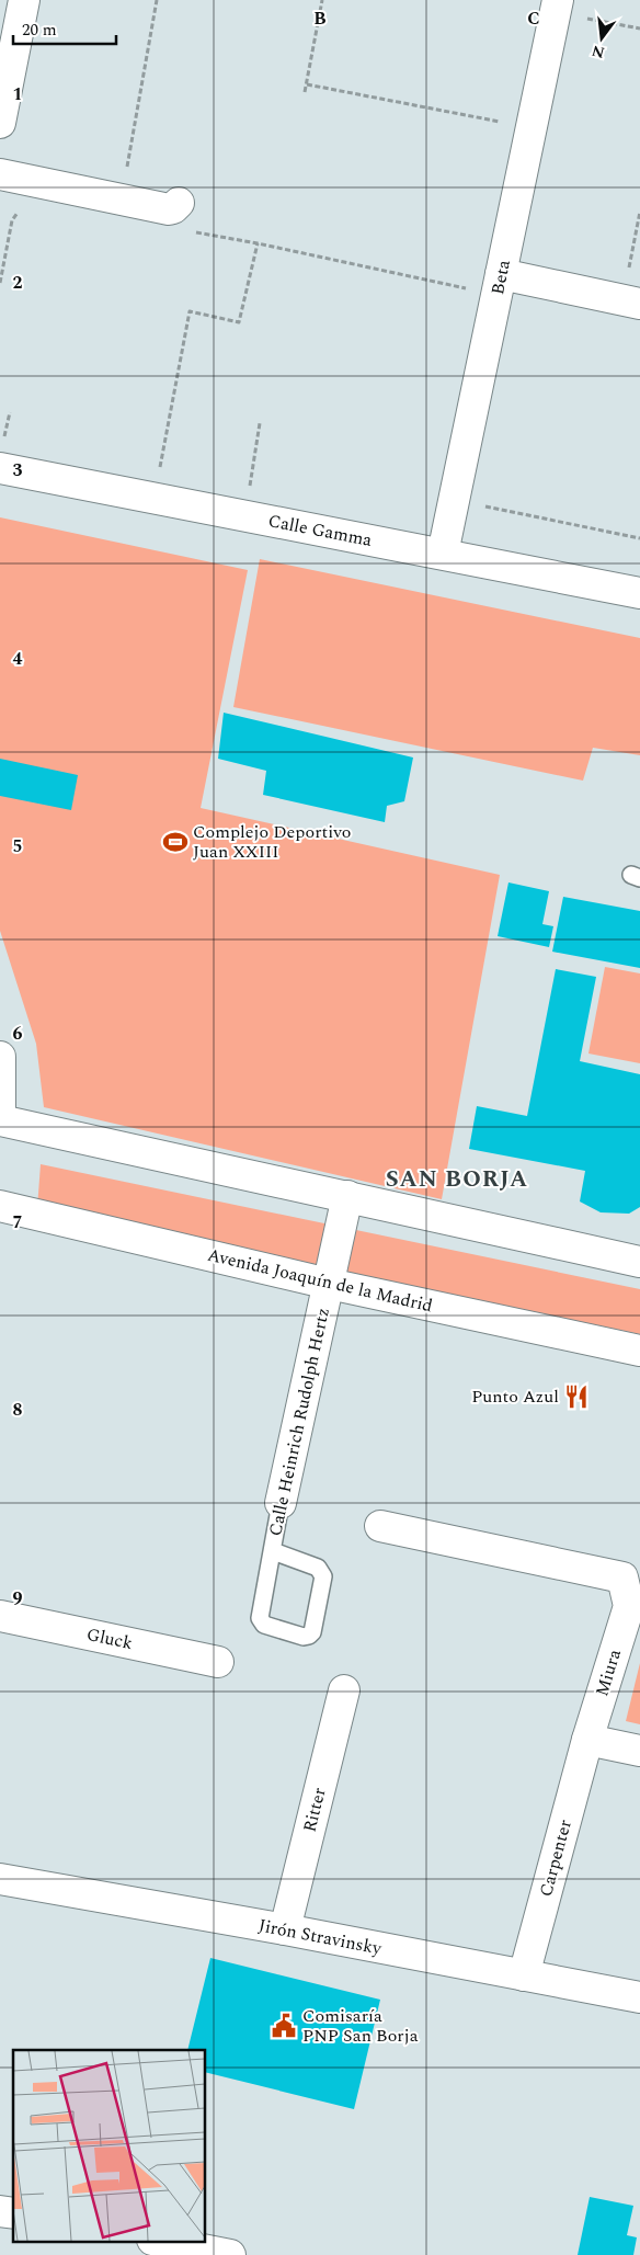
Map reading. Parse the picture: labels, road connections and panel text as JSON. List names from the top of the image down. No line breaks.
{"streets":{"street":["Beta","Calle Gamma","Avenida Joaquín de la Madrid","Calle Heinrich Rudolph Hertz","Gluck","Miura","Ritter","Carpenter","Jirón Stravinsky"]},"crossings":[["Beta","Calle Gamma"],["Avenida Joaquín de la Madrid","Calle Heinrich Rudolph Hertz"],["Miura","Carpenter"],["Ritter","Jirón Stravinsky"],["Carpenter","Jirón Stravinsky"]],"districts":["SAN BORJA"],"places":{"sports":["Complejo Deportivo Juan XXIII"],"restaurant":["Punto Azul"],"public building":["Comisaría PNP San Borja"]},"scale_bar":"20 m","north":"bottom","grid":{"columns":["B","C"],"rows":["1","2","3","4","5","6","7","8","9"]}}
